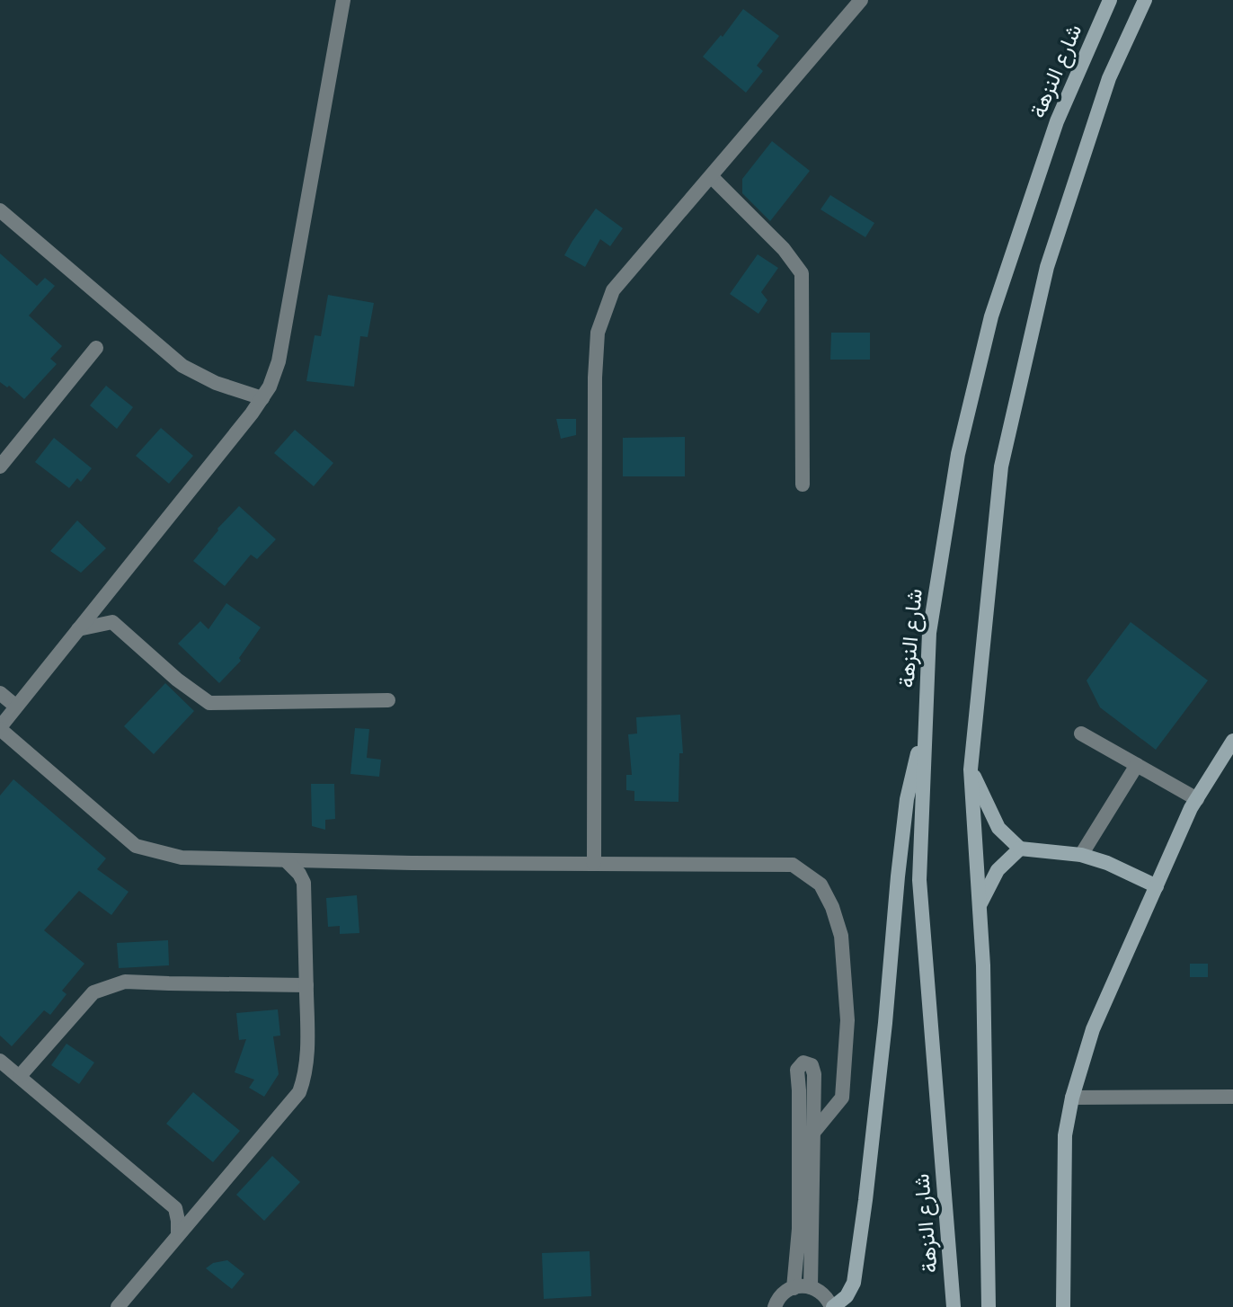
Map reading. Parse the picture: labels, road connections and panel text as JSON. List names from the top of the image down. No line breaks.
{"streets":{"main road":["شارع النزهة"]}}
